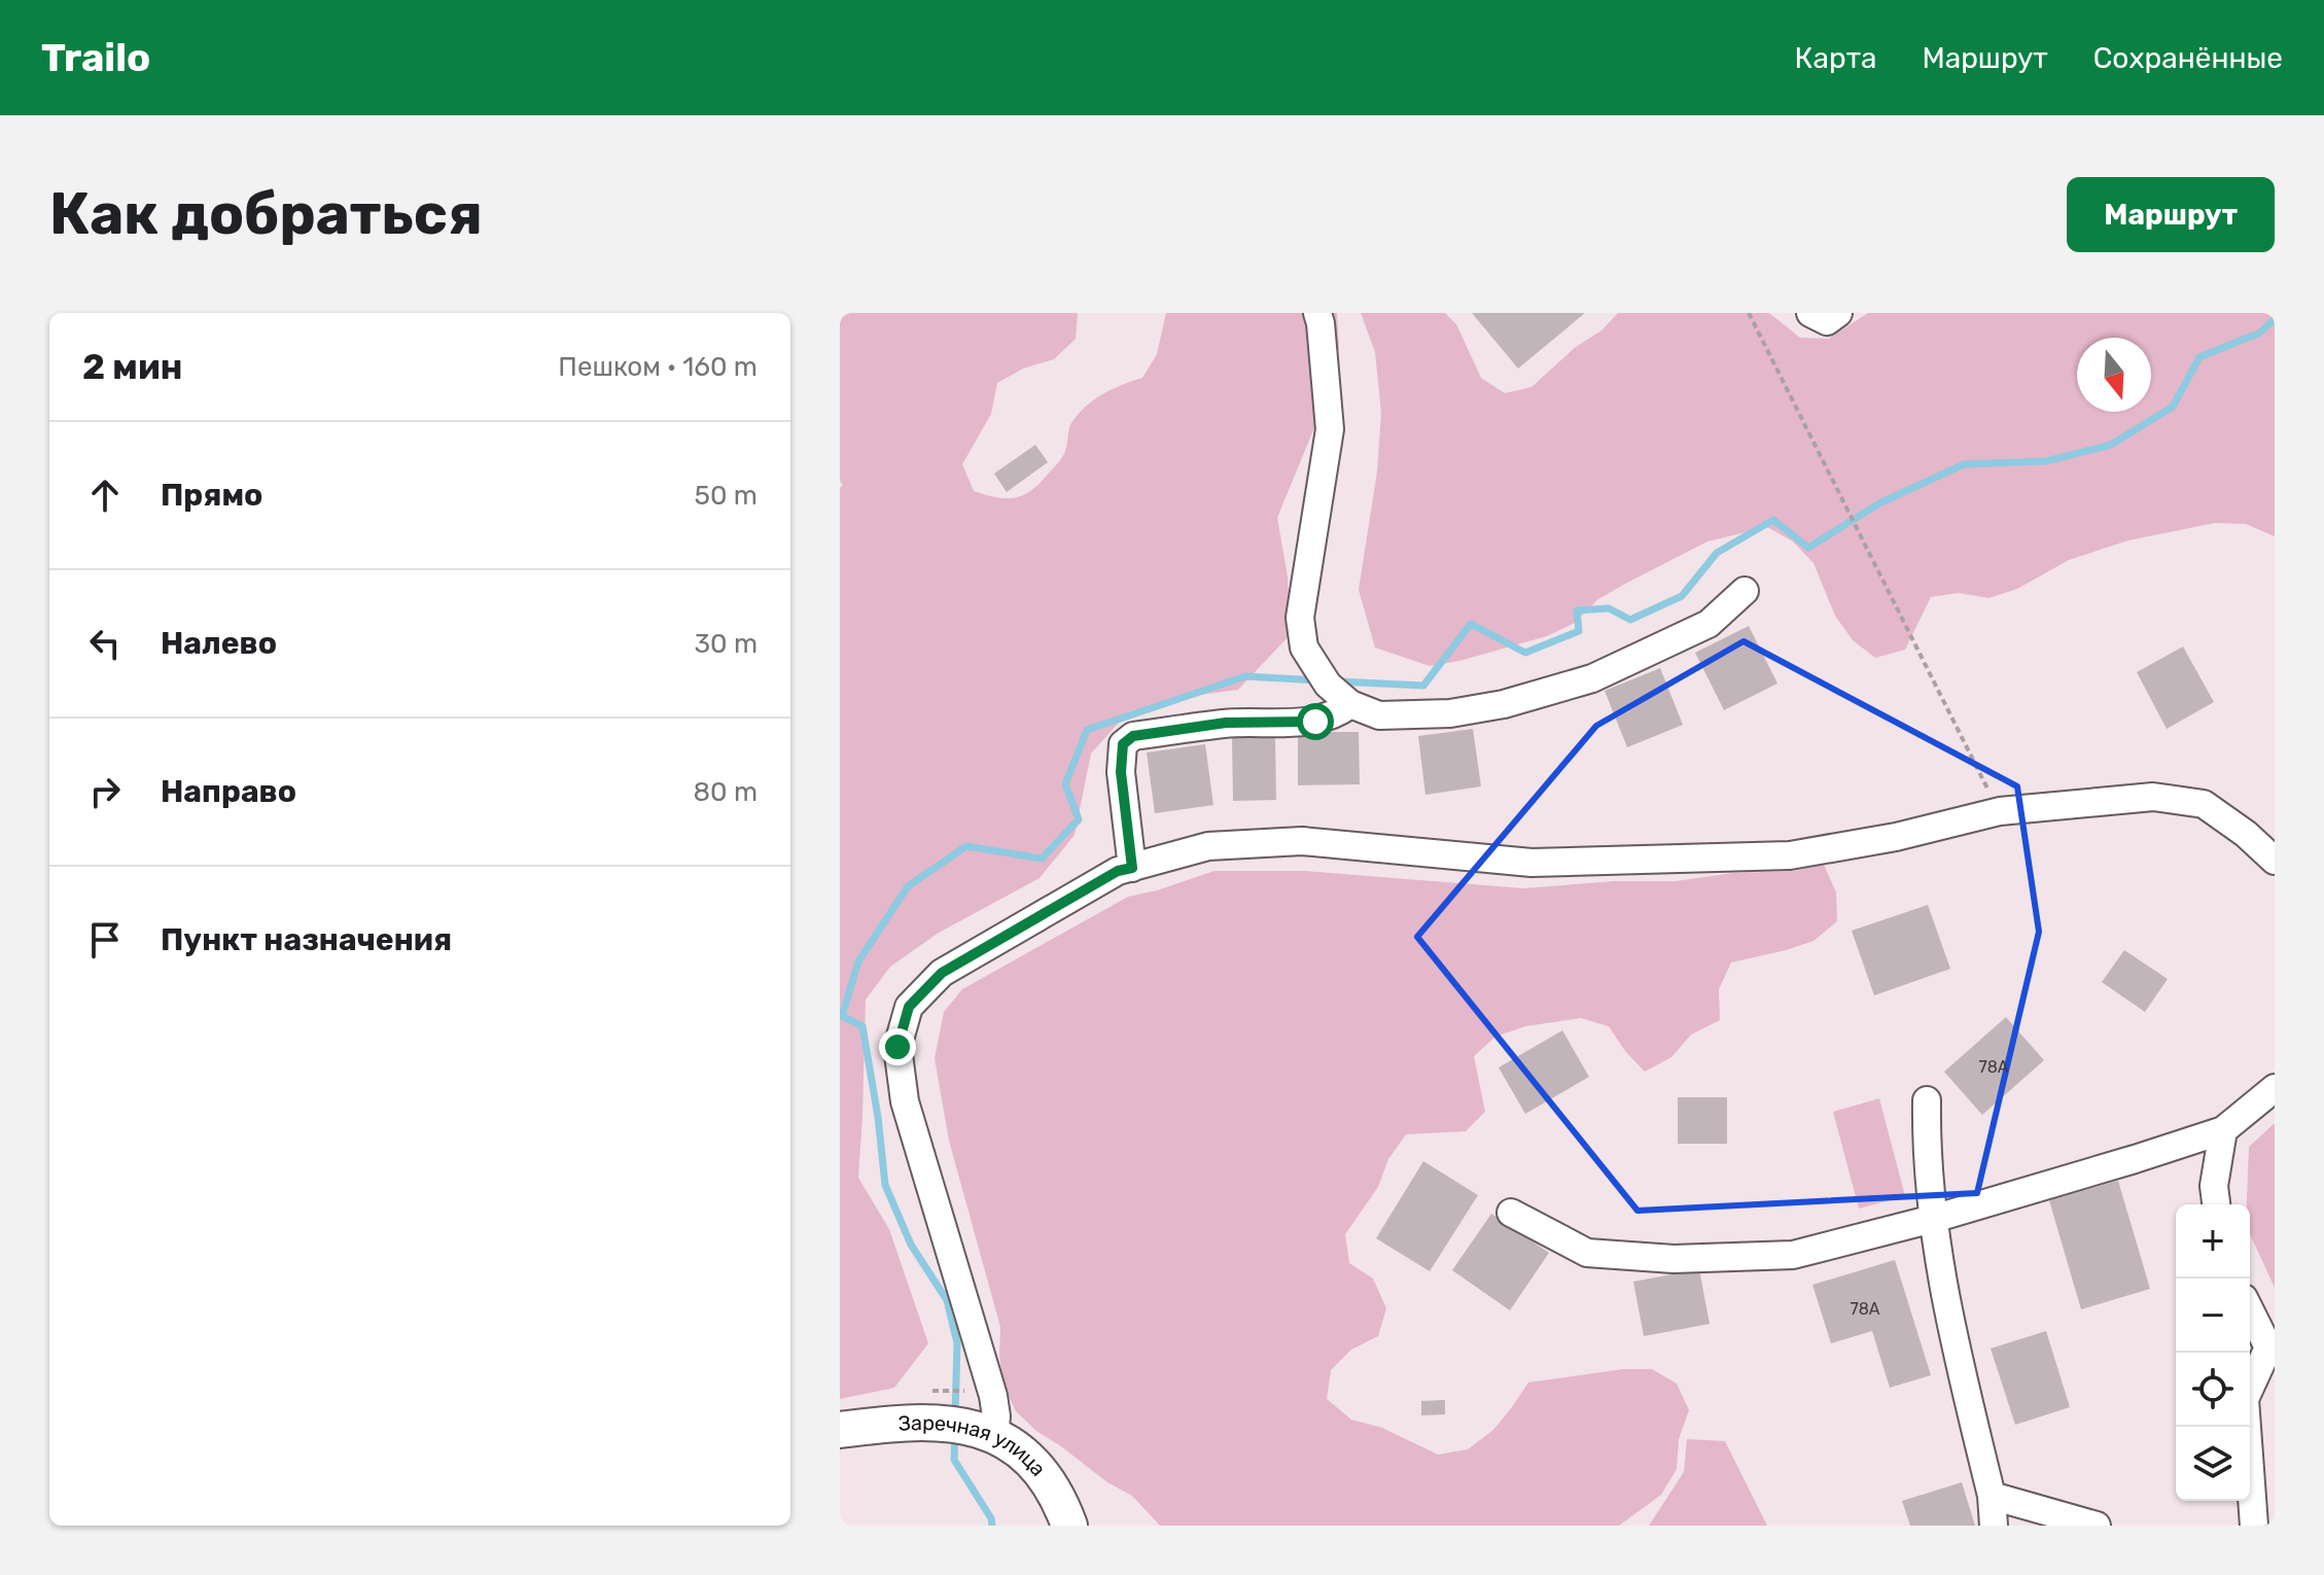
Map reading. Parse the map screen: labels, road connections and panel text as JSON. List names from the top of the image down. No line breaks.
{"streets":{"main road":["Заречная улица"]},"house_numbers":["78А","78А"],"north":"bottom","page":{"header":"Trailo","nav":["Карта","Маршрут","Сохранённые"],"buttons":"Маршрут","title":"Как добраться","heading":["2 мин","Пешком · 160 m"],"list":[["Прямо","50 m"],["Налево","30 m"],["Направо","80 m"],"Пункт назначения"],"map_buttons":["+","−"]}}
